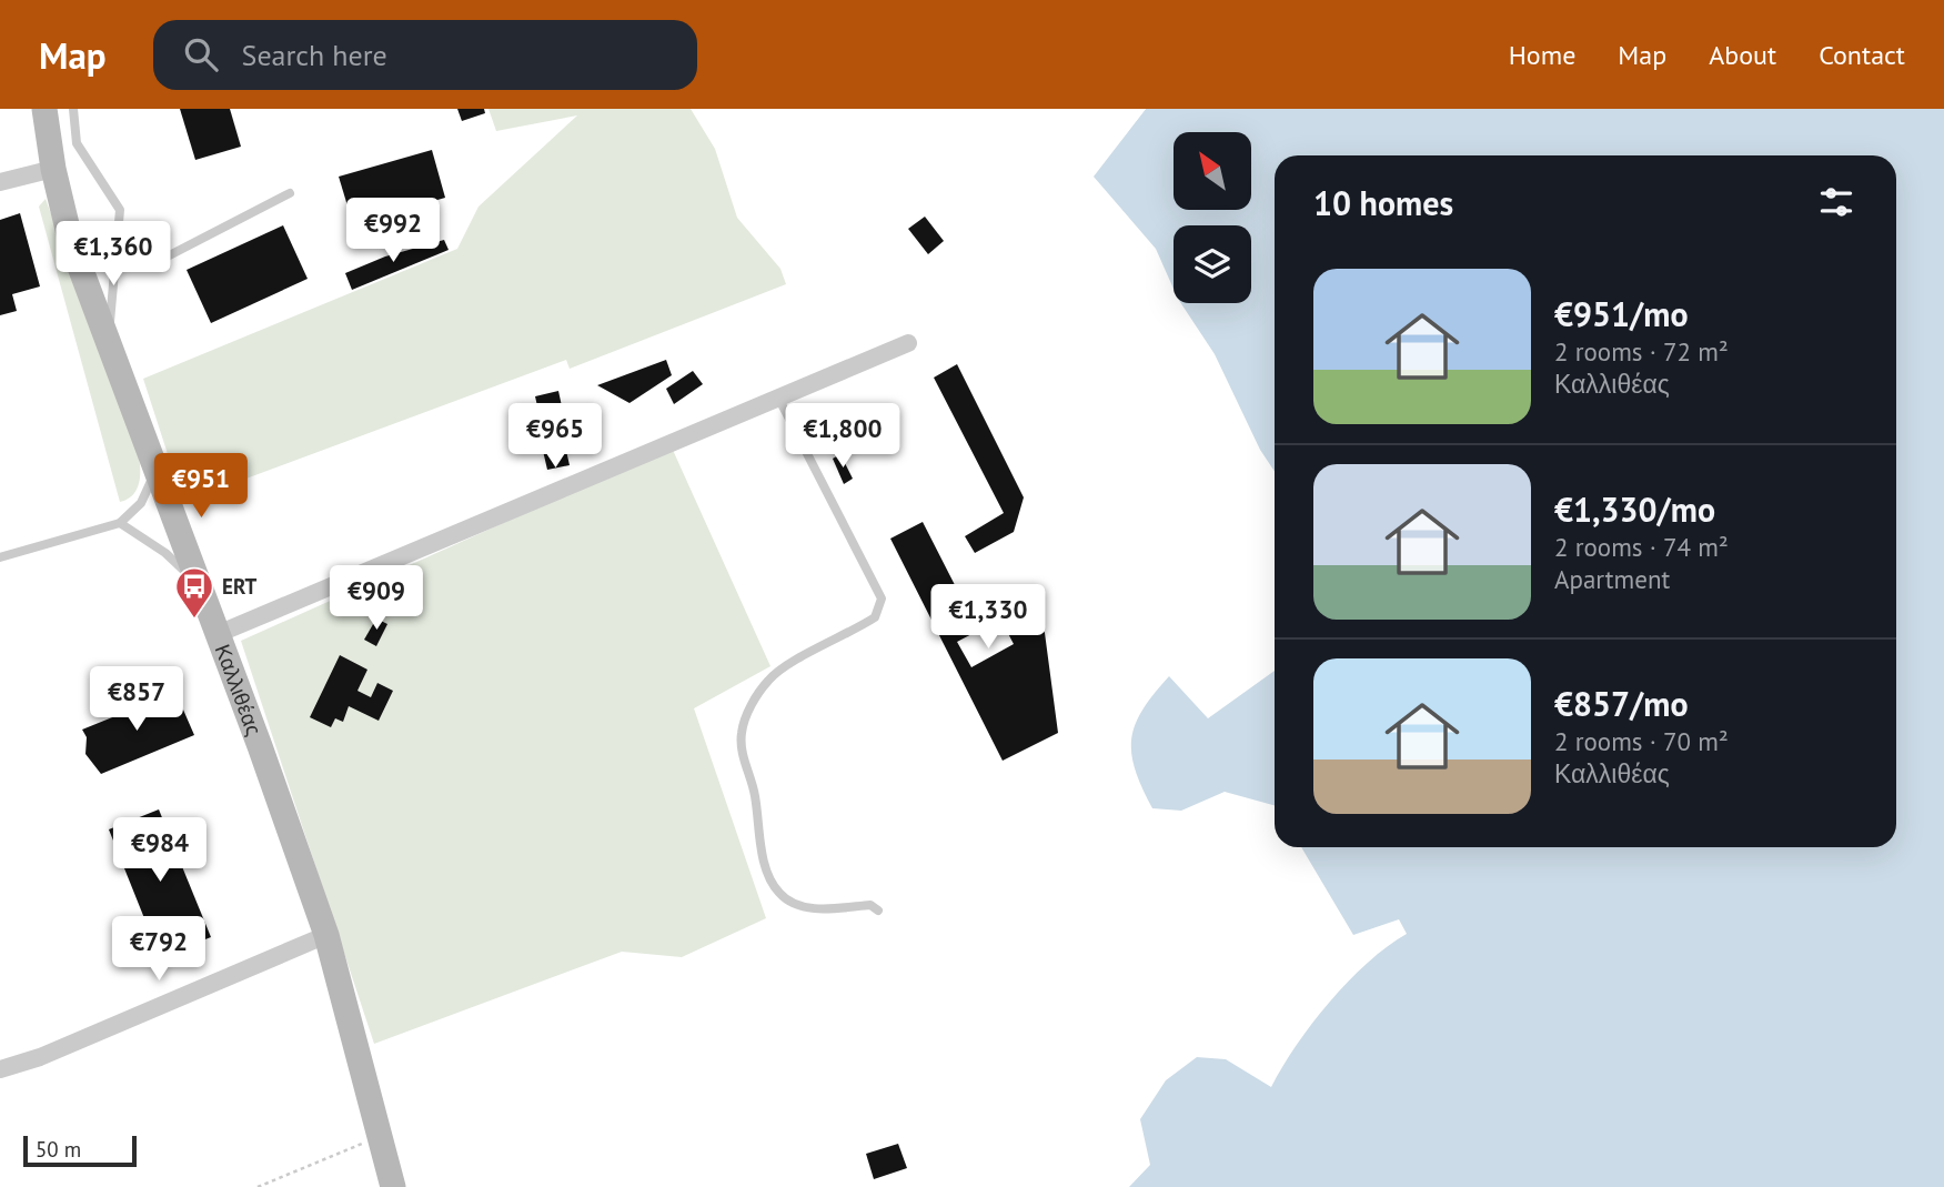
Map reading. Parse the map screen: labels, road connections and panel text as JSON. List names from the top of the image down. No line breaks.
{"streets":{"main road":["Καλλιθέας"]},"places":{"bus stop":["ERT"]},"scale_bar":"50 m","north":"top left","page":{"header":"Map","search":"Search here","nav":["Home","Map","About","Contact"],"heading":"10 homes","price":["€992","€1,360","€965","€1,800","€951","€909","€1,330","€857","€984","€792"],"list":[{"name":"€951/mo","note":"2 rooms · 72 m² · Καλλιθέας"},{"name":"€1,330/mo","note":"2 rooms · 74 m² · Apartment"},{"name":"€857/mo","note":"2 rooms · 70 m² · Καλλιθέας"}],"scale":"50 m"}}
